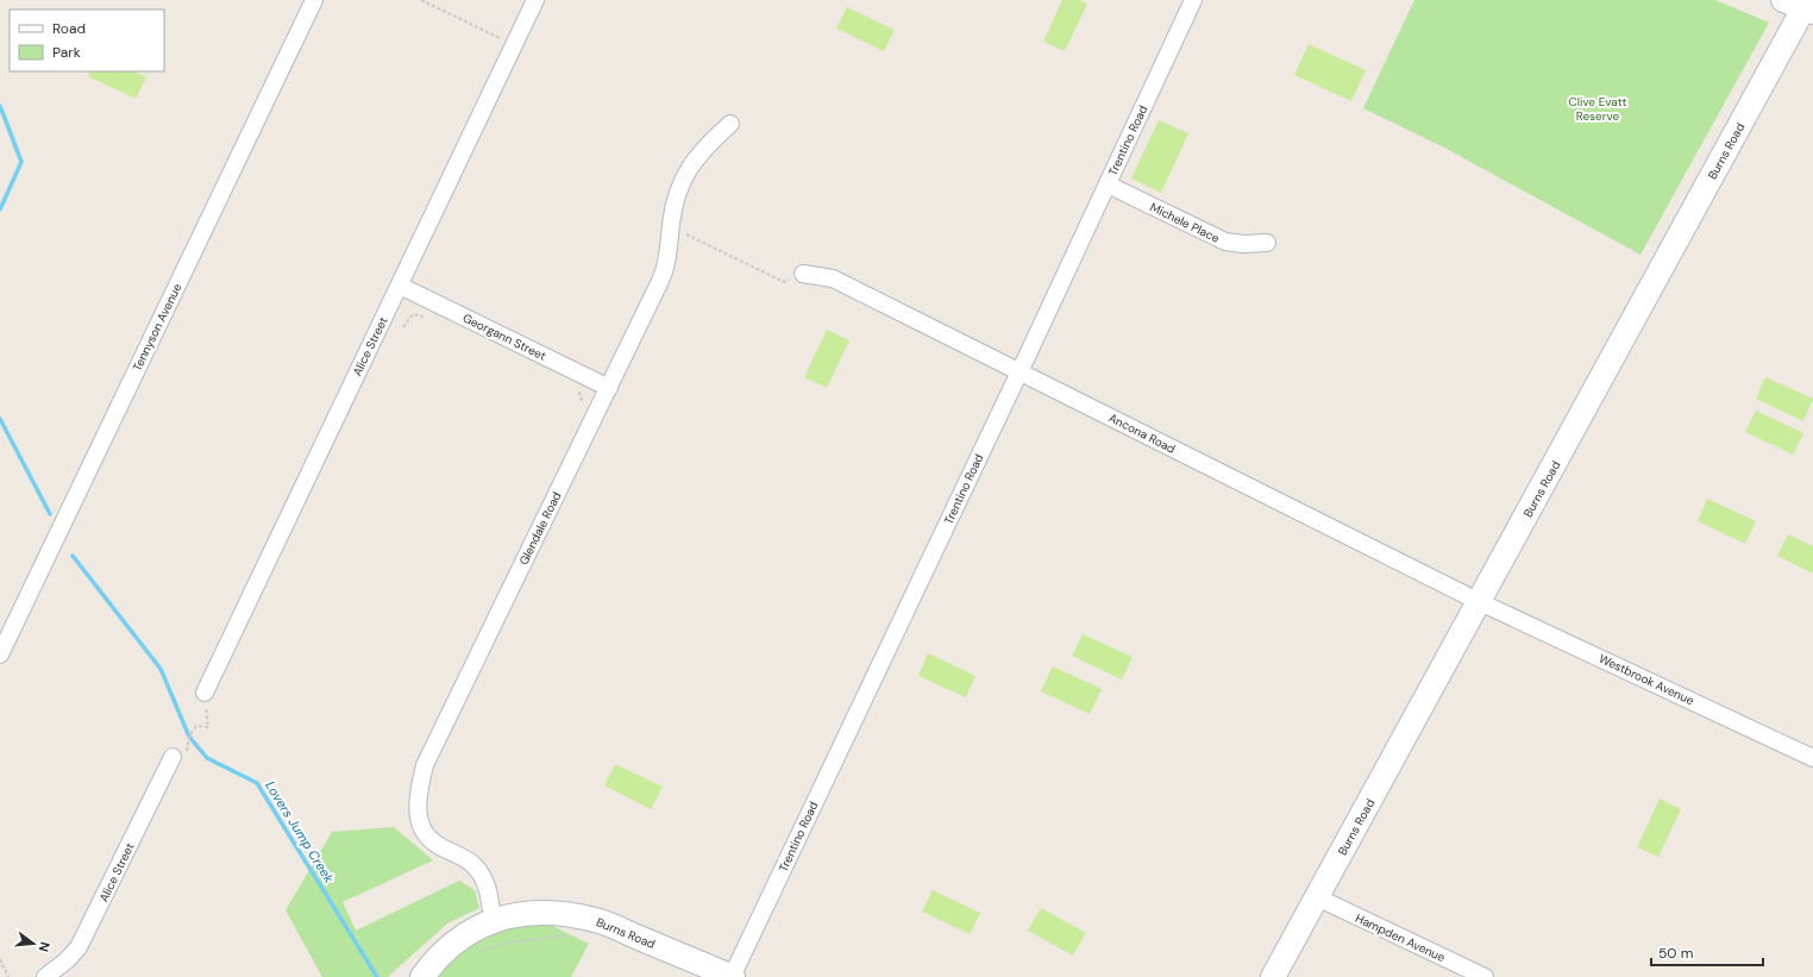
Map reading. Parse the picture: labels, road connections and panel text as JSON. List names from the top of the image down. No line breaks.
{"streets":{"main road":["Burns Road"],"street":["Trentino Road","Michele Place","Tennyson Avenue","Georgann Street","Alice Street","Ancona Road","Glendale Road","Westbrook Avenue","Hampden Avenue"]},"crossings":[["Trentino Road","Burns Road"],["Trentino Road","Michele Place"],["Trentino Road","Ancona Road"],["Burns Road","Ancona Road"],["Burns Road","Glendale Road"],["Burns Road","Westbrook Avenue"],["Burns Road","Hampden Avenue"],["Georgann Street","Alice Street"],["Georgann Street","Glendale Road"],["Ancona Road","Westbrook Avenue"]],"water":["Lovers Jump Creek"],"parks":["Clive Evatt Reserve"],"legend":["Road","Park"],"scale_bar":"50 m","north":"right"}
